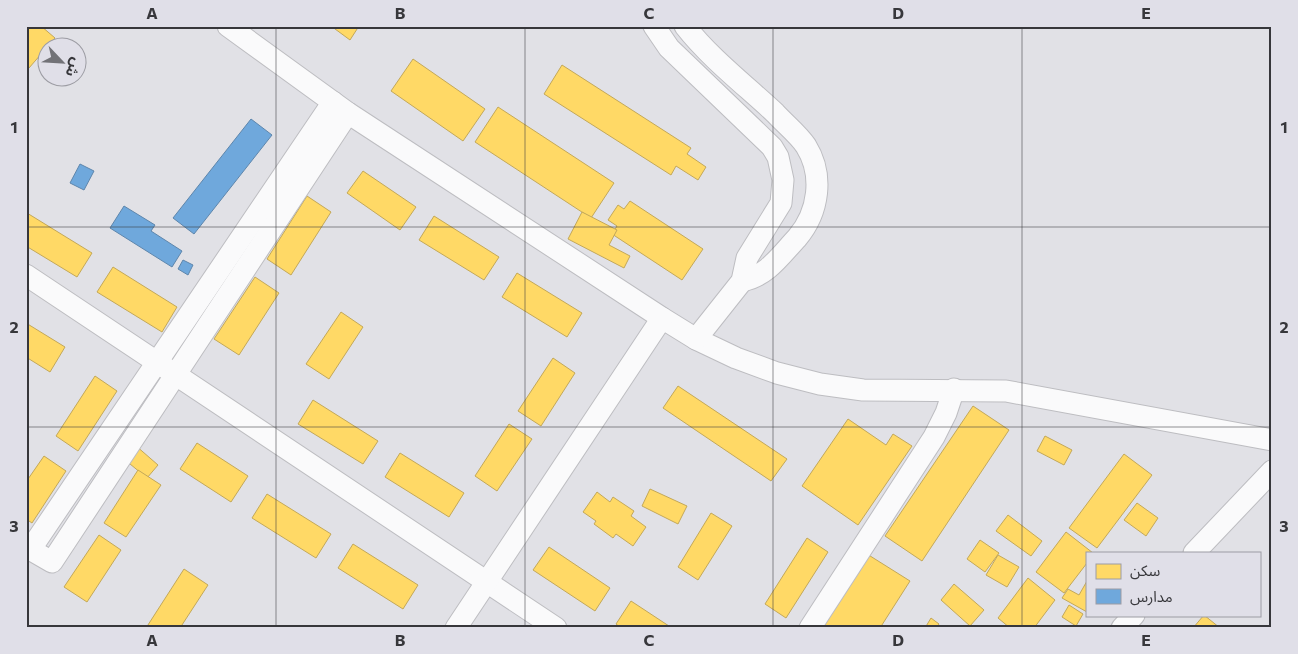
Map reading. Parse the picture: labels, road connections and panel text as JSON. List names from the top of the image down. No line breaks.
{"legend":["سكن","مدارس"],"north":"bottom right","grid":{"columns":["A","B","C","D","E"],"rows":["1","2","3"]}}
